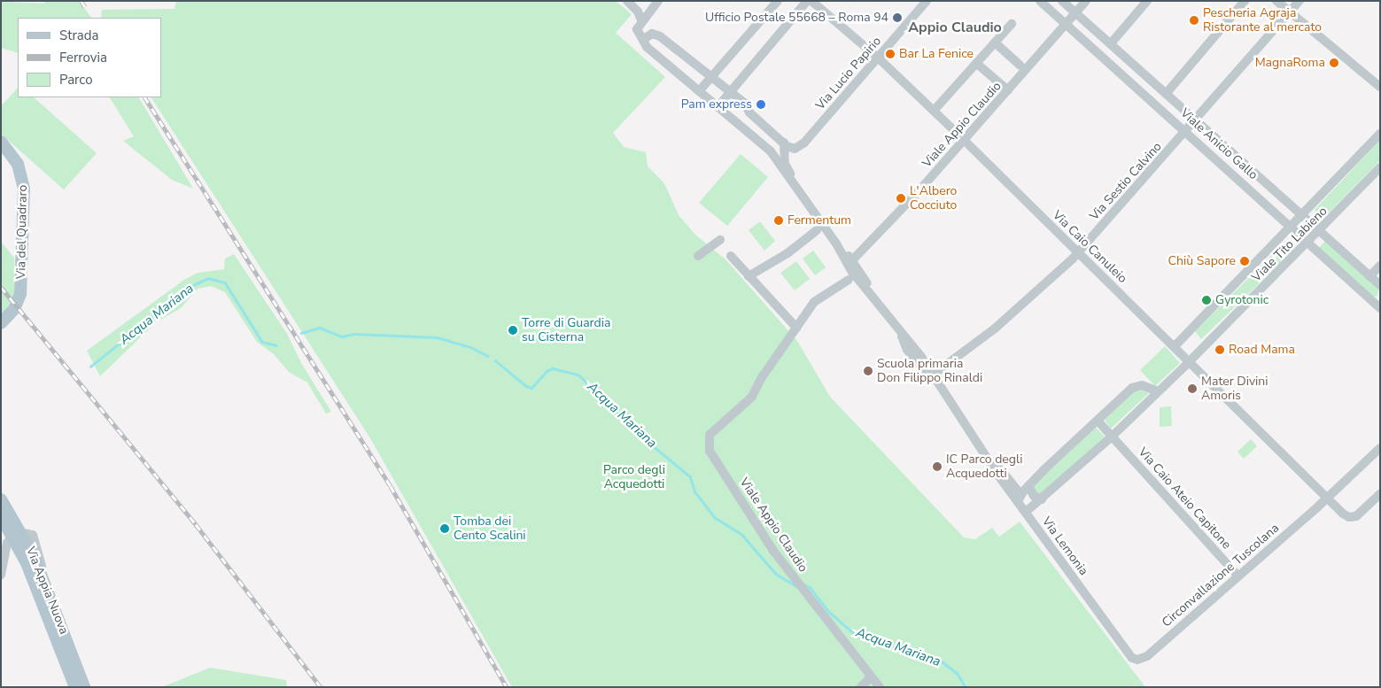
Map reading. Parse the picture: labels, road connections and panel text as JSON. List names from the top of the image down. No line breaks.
{"streets":{"main road":["Via del Quadraro","Via Appia Nuova"],"street":["Via Lucio Papirio","Viale Appio Claudio","Viale Anicio Gallo","Via Sestio Calvino","Viale Tito Labieno","Via Caio Canuleio","Via Caio Ateio Capitone","Via Lemonia","Circonvallazione Tuscolana"]},"crossings":[["Via Lucio Papirio","Via Caio Canuleio"],["Via Lucio Papirio","Via Lemonia"],["Viale Appio Claudio","Viale Anicio Gallo"],["Viale Appio Claudio","Via Caio Canuleio"],["Viale Appio Claudio","Via Lemonia"],["Viale Anicio Gallo","Via Sestio Calvino"],["Viale Anicio Gallo","Viale Tito Labieno"],["Via Sestio Calvino","Via Caio Canuleio"],["Via Sestio Calvino","Via Lemonia"],["Viale Tito Labieno","Via Caio Canuleio"],["Viale Tito Labieno","Via Caio Ateio Capitone"],["Viale Tito Labieno","Via Lemonia"],["Via Caio Canuleio","Circonvallazione Tuscolana"],["Via Caio Ateio Capitone","Circonvallazione Tuscolana"],["Via Lemonia","Circonvallazione Tuscolana"]],"districts":["Appio Claudio"],"water":["Acqua Mariana"],"parks":["Parco degli Acquedotti"],"places":["Ufficio Postale 55668 – Roma 94","Pescheria Agraja Ristorante al mercato","Bar La Fenice","MagnaRoma","Pam express","L'Albero Cocciuto","Fermentum","Chiù Sapore","Gyrotonic","Torre di Guardia su Cisterna","Road Mama","Scuola primaria Don Filippo Rinaldi","Mater Divini Amoris","IC Parco degli Acquedotti","Tomba dei Cento Scalini"],"legend":["Strada","Ferrovia","Parco"]}
